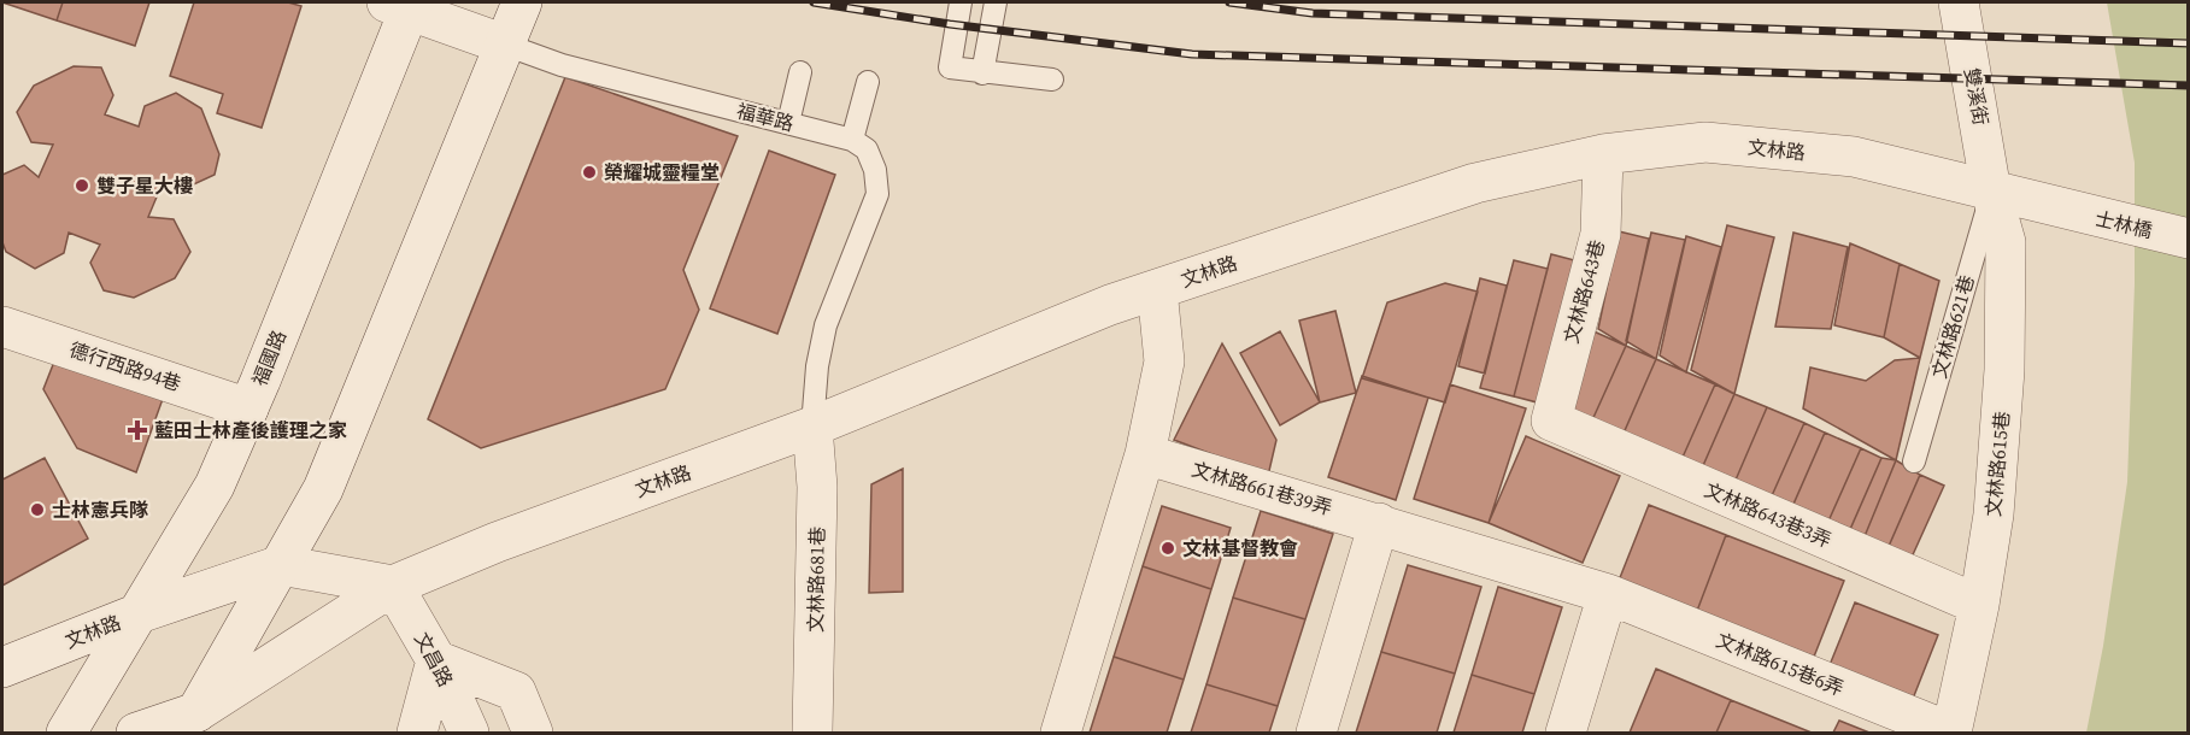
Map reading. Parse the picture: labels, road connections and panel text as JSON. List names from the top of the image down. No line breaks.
{"streets":{"street":["雙溪街","福華路","文林路","士林橋","文林路643巷","福國路","德行西路94巷","文林路615巷","文林路661巷39弄","文林路643巷3弄","文林路681巷","文昌路","文林路615巷6弄"],"lane":["文林路621巷"]},"crossings":[["雙溪街","文林路"],["雙溪街","文林路621巷"],["雙溪街","文林路615巷"],["福華路","福國路"],["文林路","士林橋"],["文林路","文林路643巷"],["文林路","文林路621巷"],["文林路","福國路"],["文林路","文林路615巷"],["文林路","文林路681巷"],["文林路","文昌路"],["文林路643巷","文林路643巷3弄"],["文林路621巷","文林路615巷"],["福國路","德行西路94巷"],["文林路615巷","文林路643巷3弄"],["文林路615巷","文林路615巷6弄"],["文林路661巷39弄","文林路615巷6弄"]],"places":{"other":["榮耀城靈糧堂","雙子星大樓","士林憲兵隊","文林基督教會"],"health":["藍田士林產後護理之家"]}}
